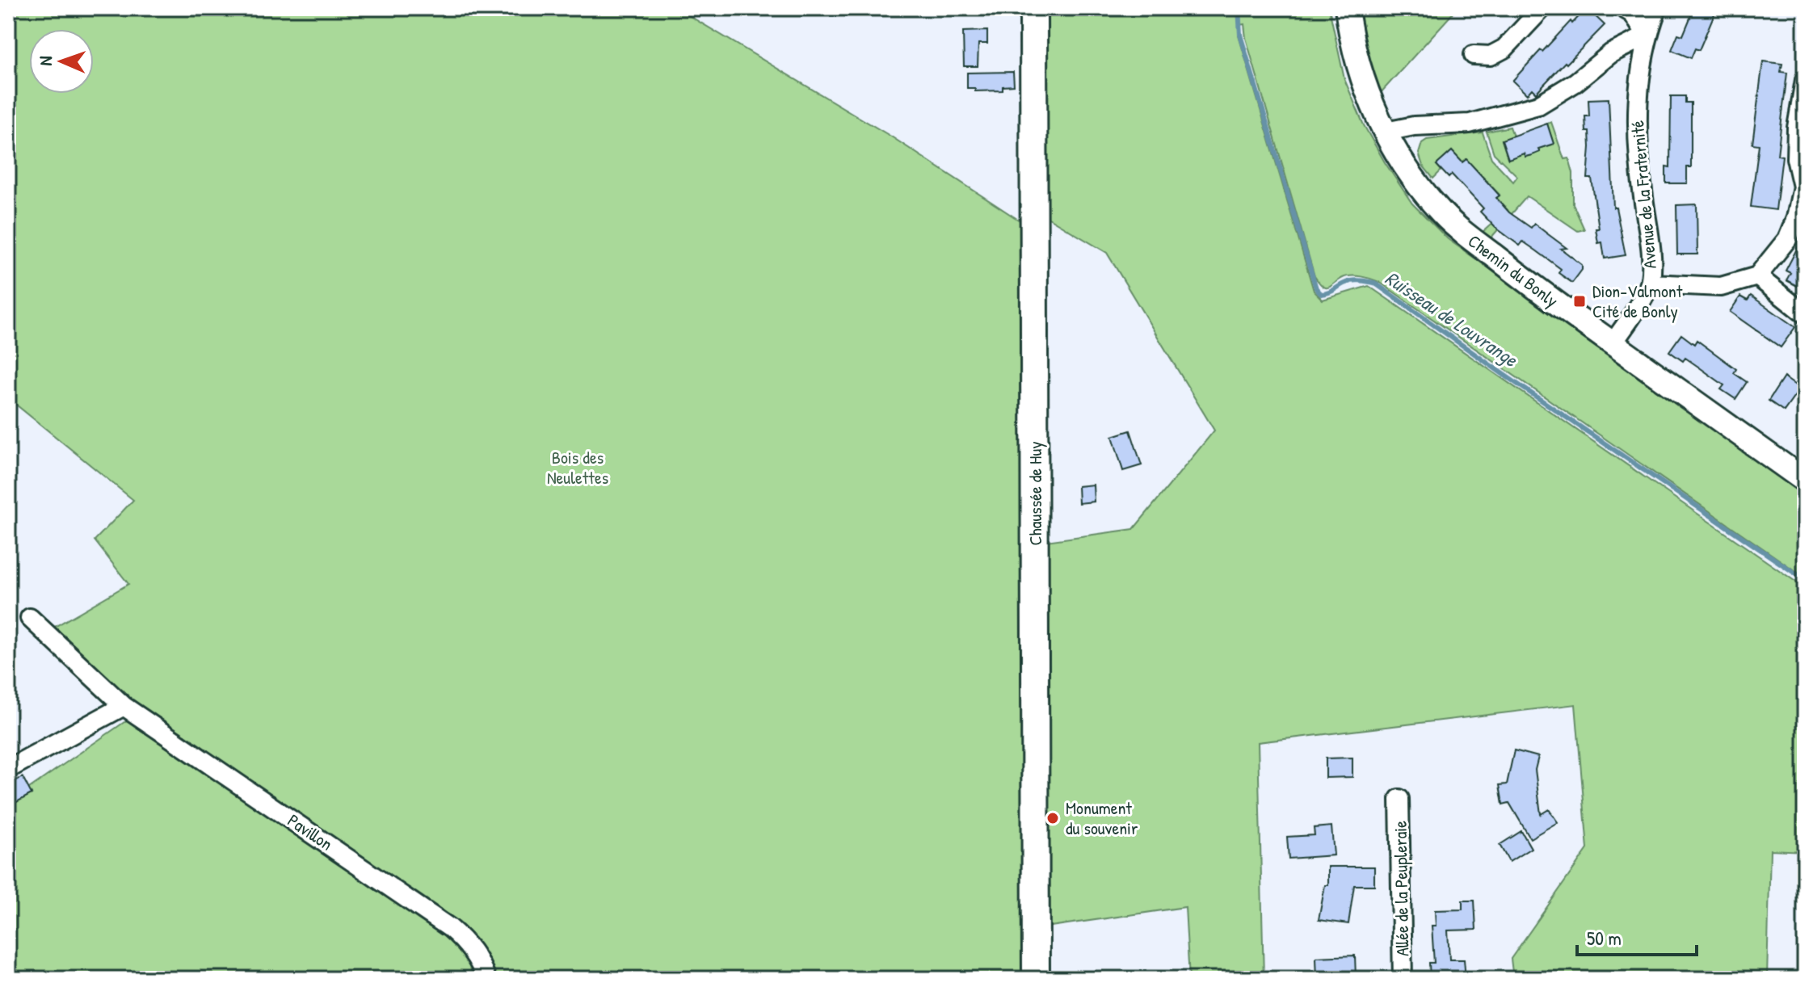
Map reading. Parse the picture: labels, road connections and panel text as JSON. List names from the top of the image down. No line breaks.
{"streets":{"main road":["Chaussée de Huy"],"street":["Avenue de la Fraternité","Chemin du Bonly","Pavillon","Allée de la Peupleraie"]},"crossings":[["Avenue de la Fraternité","Chemin du Bonly"]],"water":["Ruisseau de Louvrange"],"parks":["Bois des Neulettes"],"places":{"transit":["Dion-Valmont Cité de Bonly"],"other":["Monument du souvenir"]},"scale_bar":"50 m","north":"left"}
